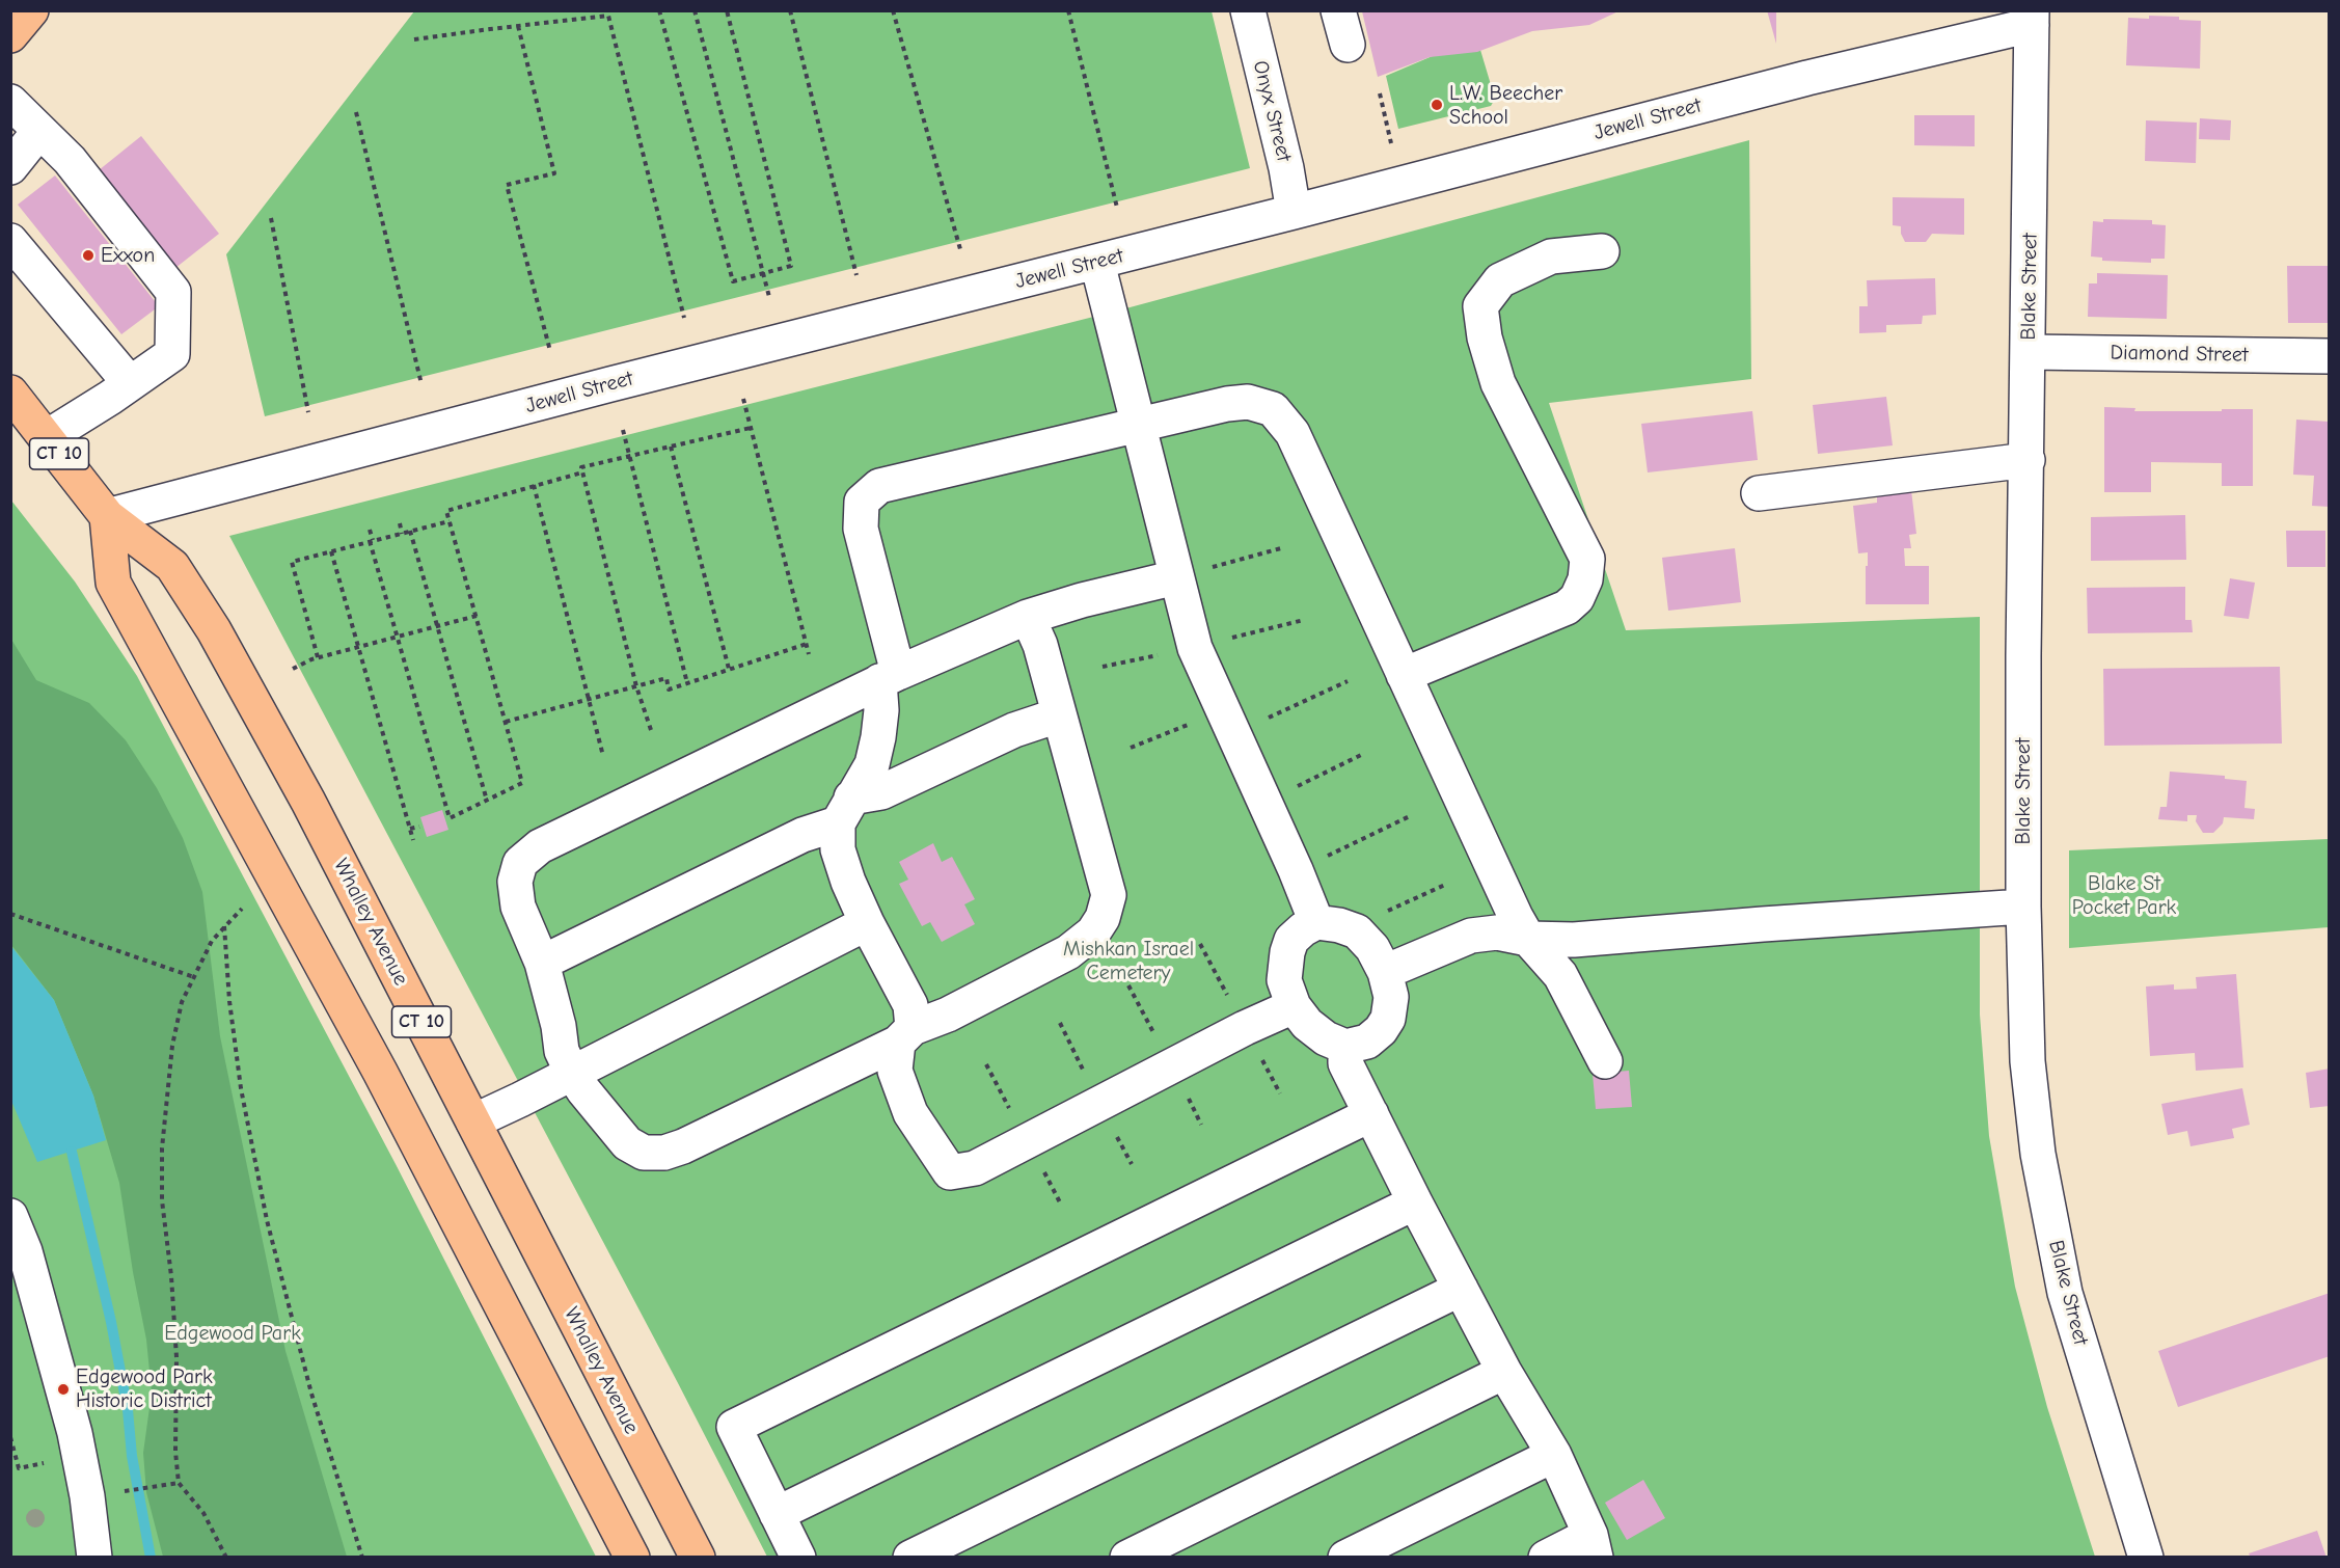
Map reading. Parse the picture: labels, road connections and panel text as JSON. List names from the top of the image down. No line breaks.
{"streets":{"main road":["CT 10","Whalley Avenue"],"street":["Onyx Street","Jewell Street","Blake Street","Diamond Street"]},"crossings":[["Onyx Street","Jewell Street"],["Jewell Street","Blake Street"],["Jewell Street","CT 10"],["Jewell Street","Whalley Avenue"],["Blake Street","Diamond Street"],["CT 10","Whalley Avenue"]],"parks":["Blake St Pocket Park","Mishkan Israel Cemetery","Edgewood Park"],"places":["L.W. Beecher School","Exxon","Edgewood Park Historic District"]}
